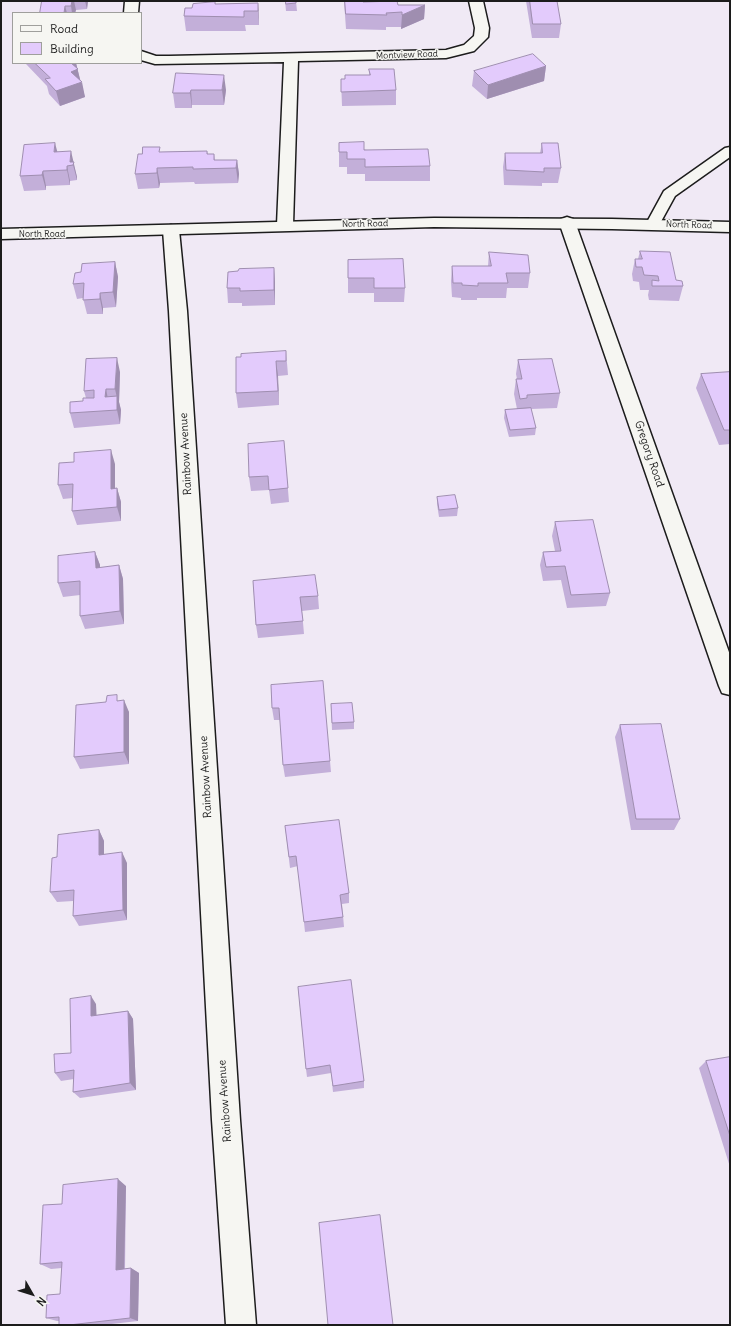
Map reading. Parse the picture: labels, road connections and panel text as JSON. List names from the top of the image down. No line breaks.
{"streets":{"street":["Montview Road","North Road","Rainbow Avenue","Gregory Road"]},"crossings":[["North Road","Rainbow Avenue"],["North Road","Gregory Road"]],"legend":["Road","Building"],"north":"bottom right"}
